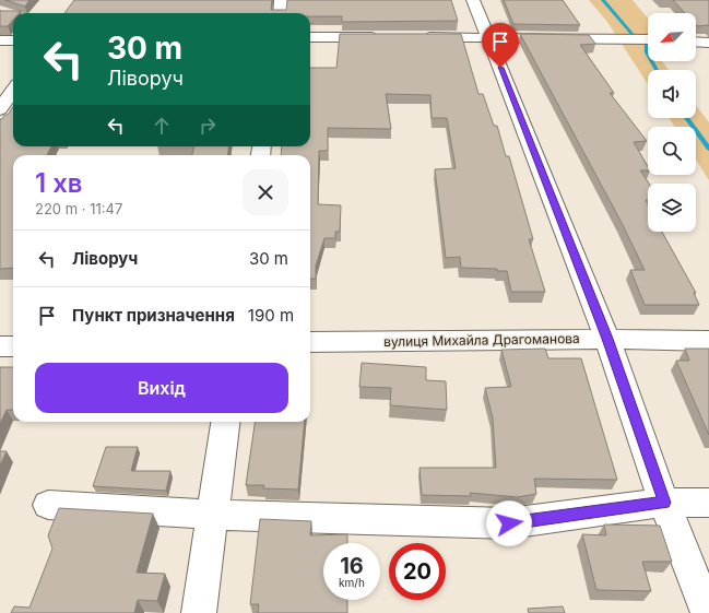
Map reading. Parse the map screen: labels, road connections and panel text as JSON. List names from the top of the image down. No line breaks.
{"streets":{"street":["вулиця Михайла Драгоманова"]},"north":"bottom left","page":{"turn":["30 m","Ліворуч"],"heading":["1 хв","220 m · 11:47"],"list":[{"name":"Ліворуч","value":"30 m"},{"name":"Пункт призначення","value":"190 m"}],"buttons":"Вихід","speed":"16 km/h","limit":"20"}}
